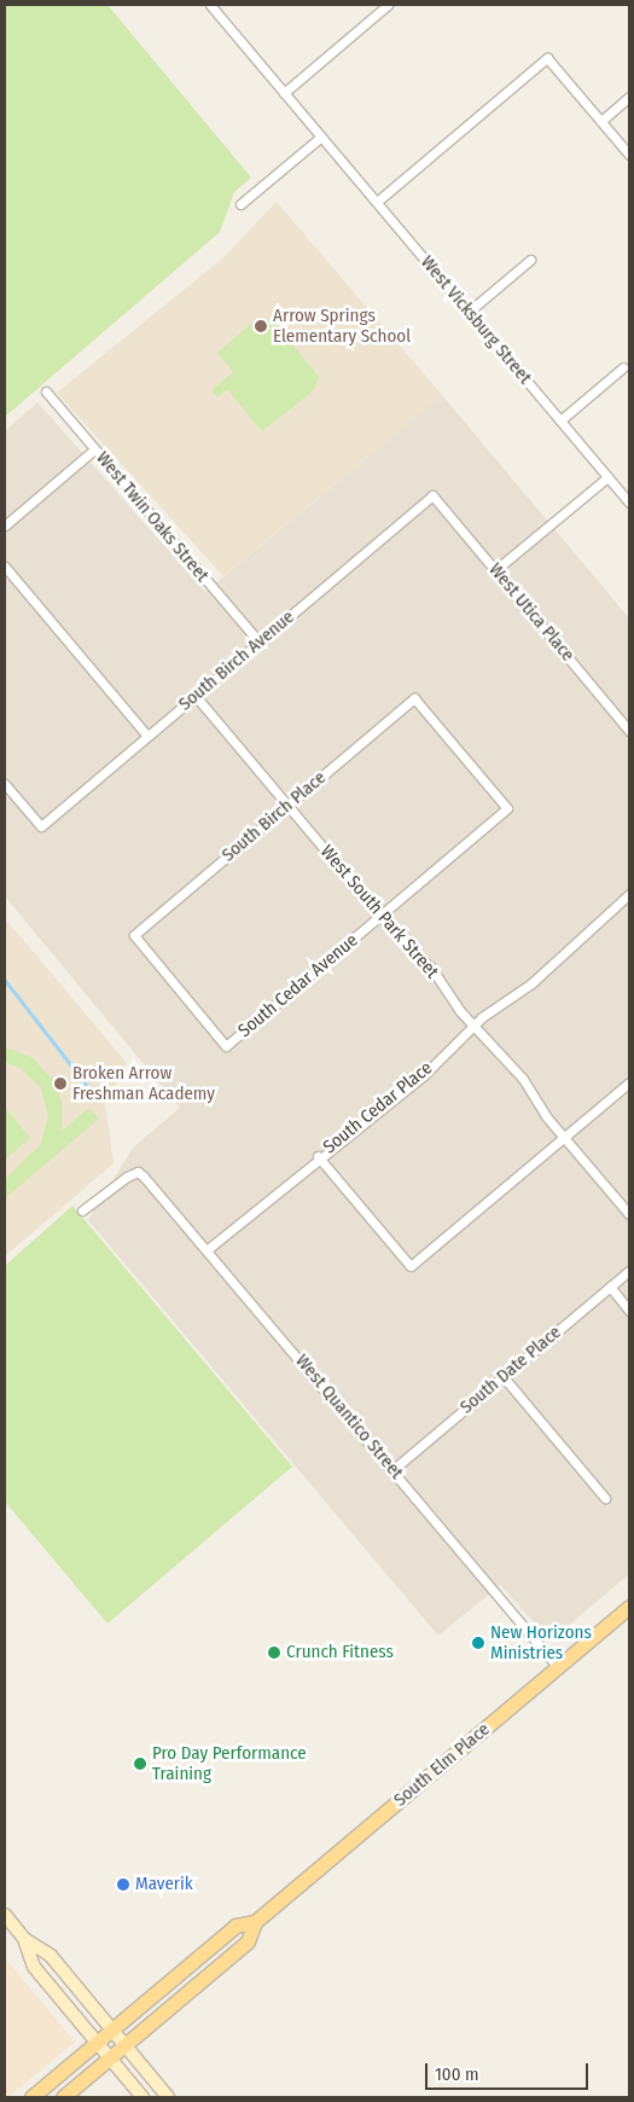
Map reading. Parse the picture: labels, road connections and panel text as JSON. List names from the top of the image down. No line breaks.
{"streets":{"main road":["South Elm Place"],"street":["West Vicksburg Street","West Twin Oaks Street","West Utica Place","South Birch Avenue","South Birch Place","West South Park Street","South Cedar Avenue","South Cedar Place","South Date Place","West Quantico Street"]},"crossings":[["West Twin Oaks Street","South Birch Avenue"],["West Utica Place","South Birch Avenue"],["South Birch Avenue","West South Park Street"],["South Birch Place","West South Park Street"],["South Birch Place","South Cedar Avenue"],["West South Park Street","South Cedar Avenue"],["West South Park Street","South Cedar Place"],["South Cedar Place","West Quantico Street"],["South Date Place","West Quantico Street"],["West Quantico Street","South Elm Place"]],"places":["Arrow Springs Elementary School","Broken Arrow Freshman Academy","New Horizons Ministries","Crunch Fitness","Pro Day Performance Training","Maverik"],"scale_bar":"100 m"}
